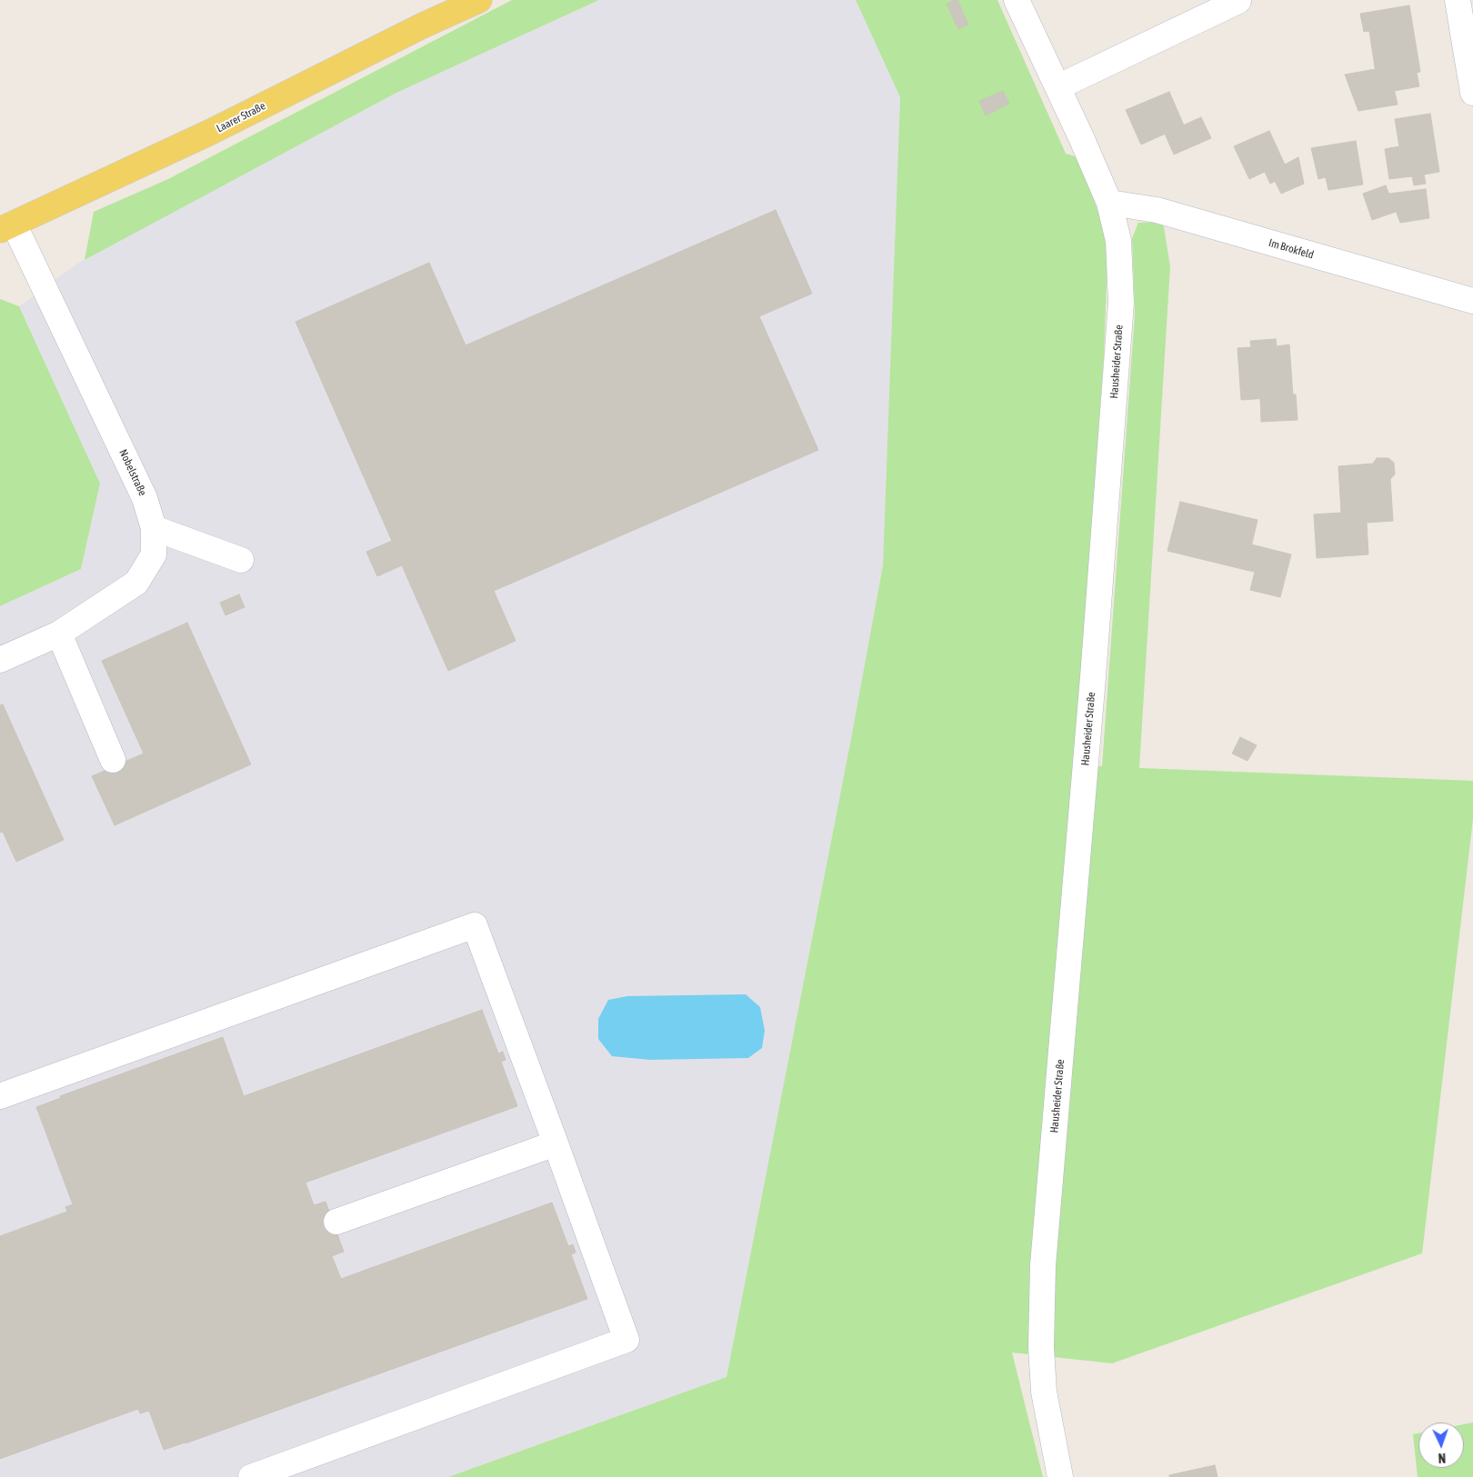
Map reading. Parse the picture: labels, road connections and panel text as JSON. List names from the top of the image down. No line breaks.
{"streets":{"main road":["Laarer Straße"],"street":["Im Brokfeld","Hausheider Straße","Nobelstraße"]},"crossings":[["Laarer Straße","Nobelstraße"],["Im Brokfeld","Hausheider Straße"]],"north":"bottom"}
